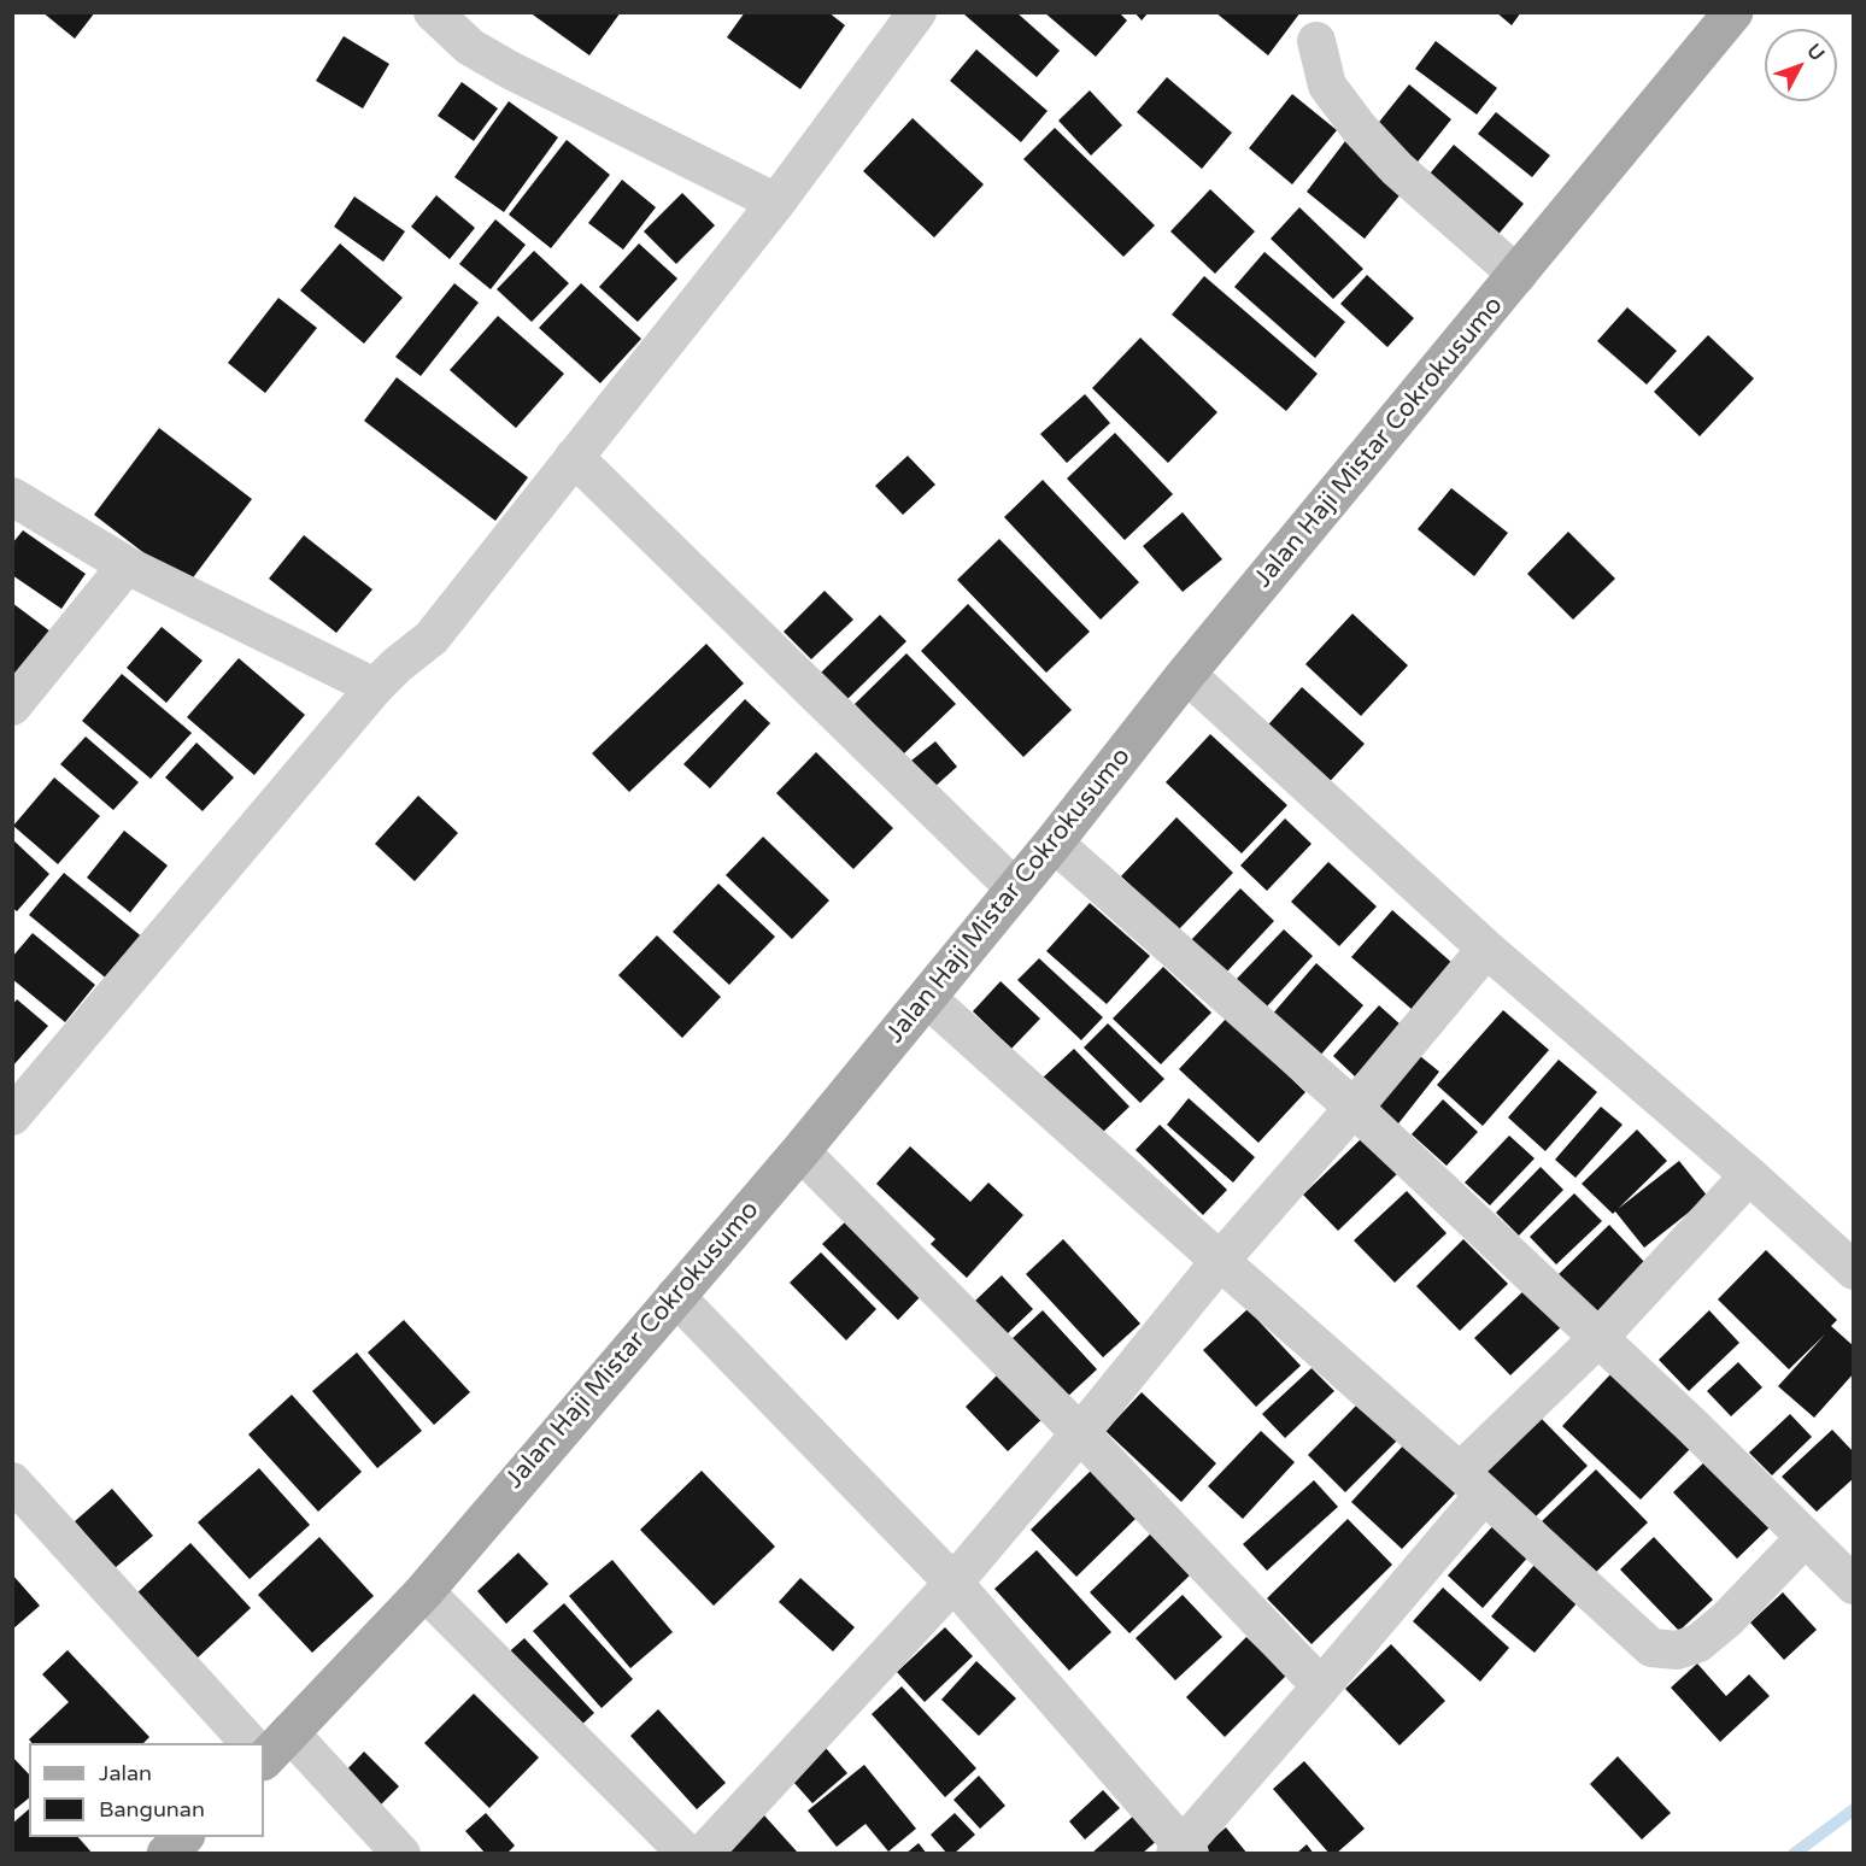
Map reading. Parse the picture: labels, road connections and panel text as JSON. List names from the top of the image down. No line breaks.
{"streets":{"main road":["Jalan Haji Mistar Cokrokusumo"]},"legend":["Jalan","Bangunan"],"north":"top right"}
